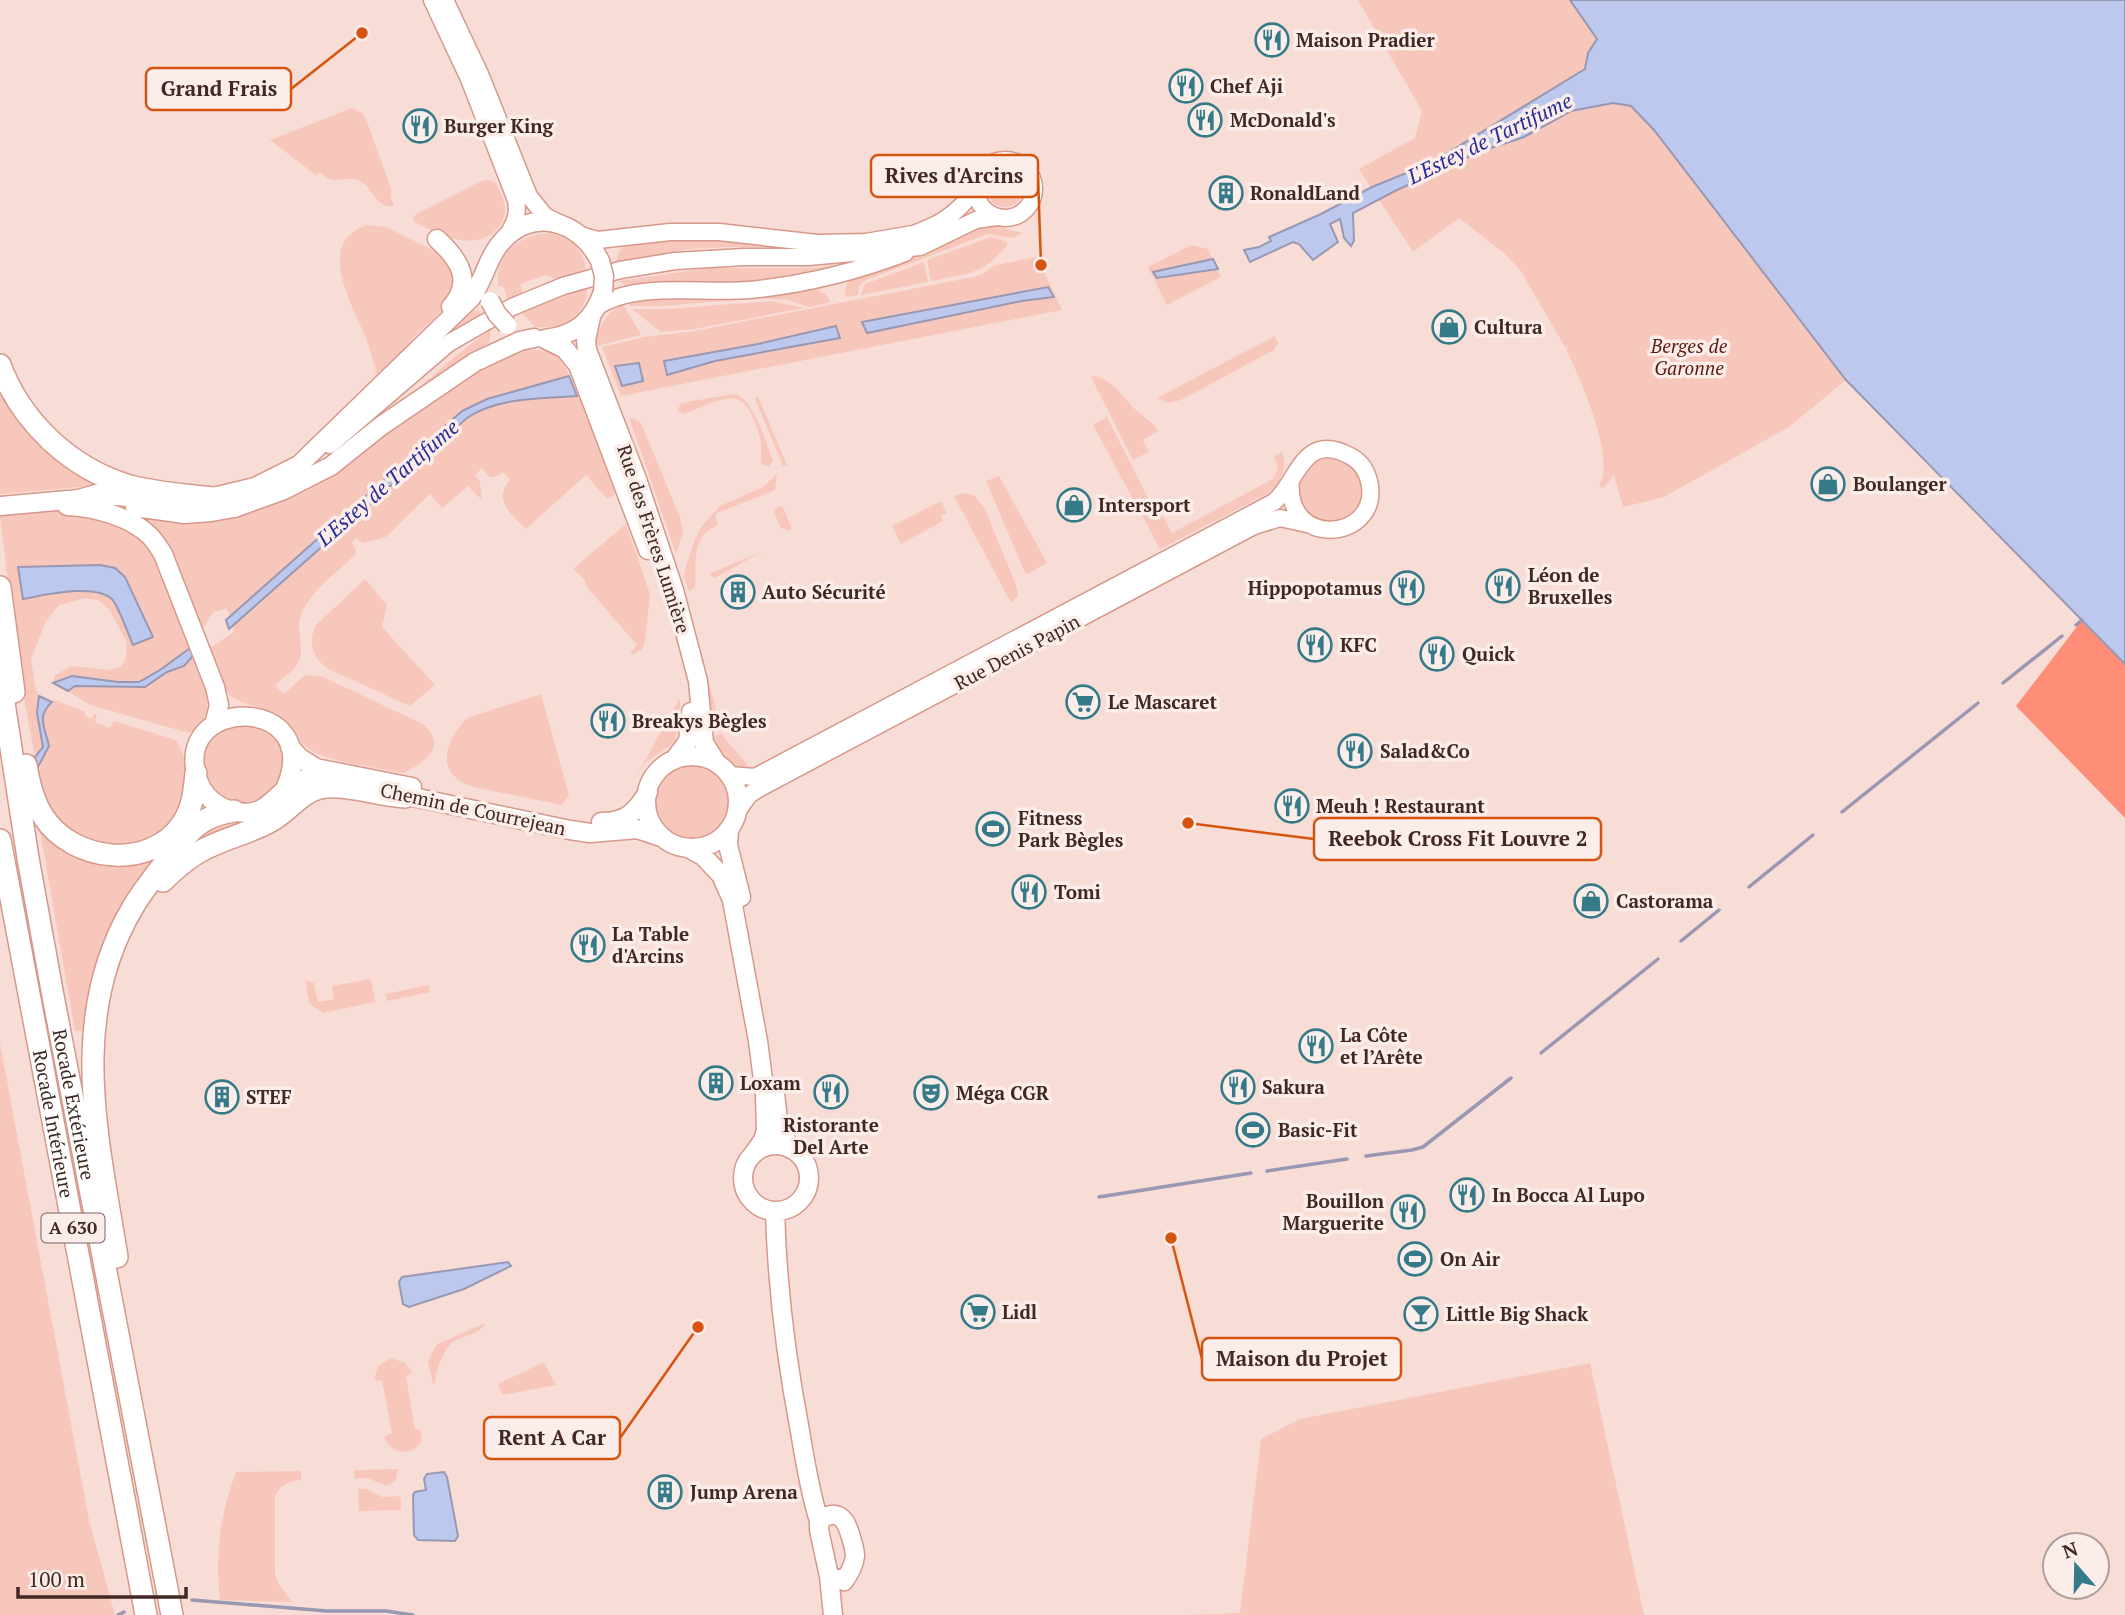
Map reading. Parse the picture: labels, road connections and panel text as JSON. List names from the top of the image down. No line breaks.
{"streets":{"highway":["Rocade Extérieure","Rocade Intérieure","A 630"],"main road":["Rue des Frères Lumière","Chemin de Courrejean"],"street":["Rue Denis Papin"]},"crossings":[["Rue des Frères Lumière","Rue Denis Papin"],["Rue des Frères Lumière","Chemin de Courrejean"],["Rue Denis Papin","Chemin de Courrejean"]],"water":["L'Estey de Tartifume"],"parks":["Berges de Garonne"],"places":{"other":["Grand Frais","Rives d'Arcins","Reebok Cross Fit Louvre 2","Maison du Projet","Rent A Car"],"restaurant":["Maison Pradier","Chef Aji","McDonald's","Burger King","Léon de Bruxelles","Hippopotamus","KFC","Quick","Breakys Bègles","Salad&Co","Meuh ! Restaurant","Tomi","La Table d'Arcins","La Côte et l’Arête","Sakura","Ristorante Del Arte","In Bocca Al Lupo","Bouillon Marguerite"],"building":["RonaldLand","Auto Sécurité","Loxam","STEF","Jump Arena"],"shop":["Cultura","Boulanger","Intersport","Castorama"],"supermarket":["Le Mascaret","Lidl"],"sports":["Fitness Park Bègles","Basic-Fit","On Air"],"theatre":["Méga CGR"],"bar":["Little Big Shack"]},"scale_bar":"100 m","north":"top"}
